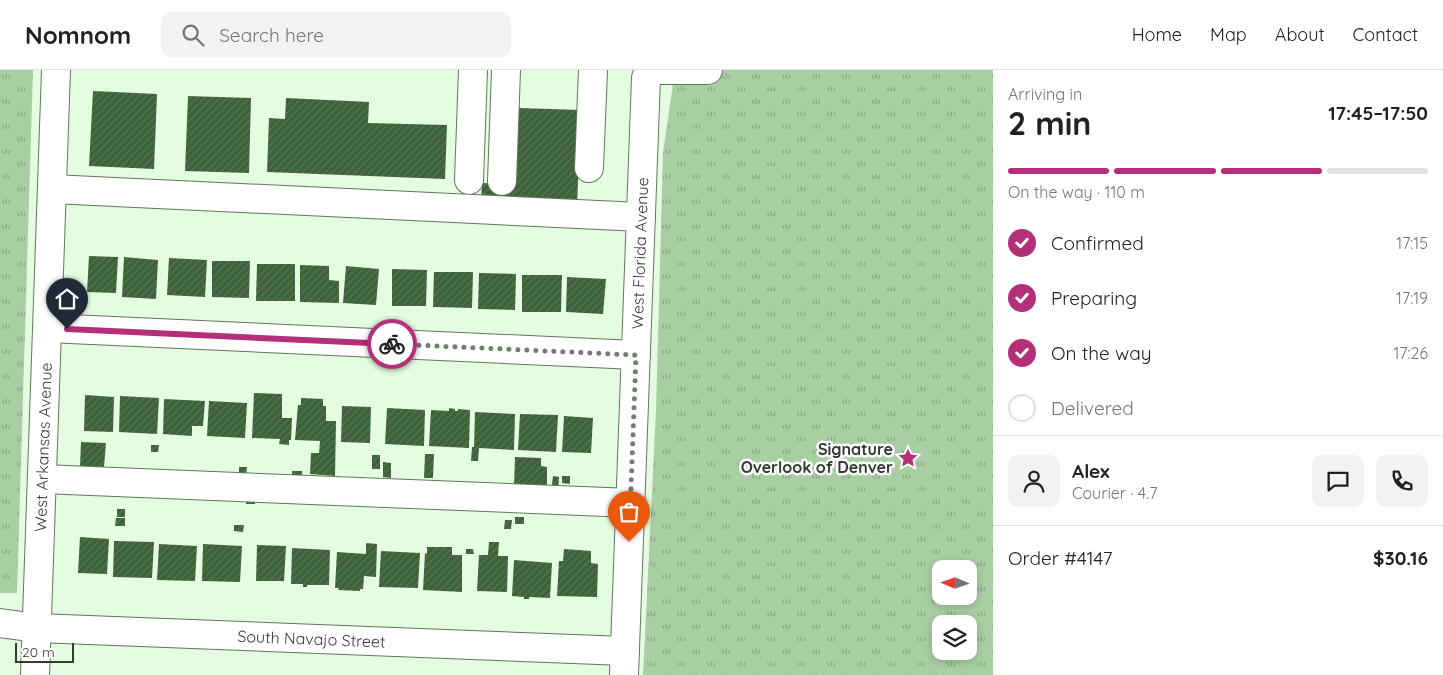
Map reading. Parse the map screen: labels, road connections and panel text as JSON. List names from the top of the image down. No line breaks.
{"streets":{"street":["West Florida Avenue","West Arkansas Avenue","South Navajo Street"]},"crossings":[["West Florida Avenue","South Navajo Street"],["West Arkansas Avenue","South Navajo Street"]],"places":{"place":["Signature Overlook of Denver"]},"scale_bar":"20 m","north":"left","page":{"header":"Nomnom","search":"Search here","nav":["Home","Map","About","Contact"],"heading":["2 min","Arriving in","17:45–17:50"],"panel":["Alex","Courier · 4.7","Order #4147","$30.16"],"bar":"On the way · 110 m","list":[["Confirmed","17:15"],["Preparing","17:19"],["On the way","17:26"],"Delivered"],"scale":"20 m"}}
